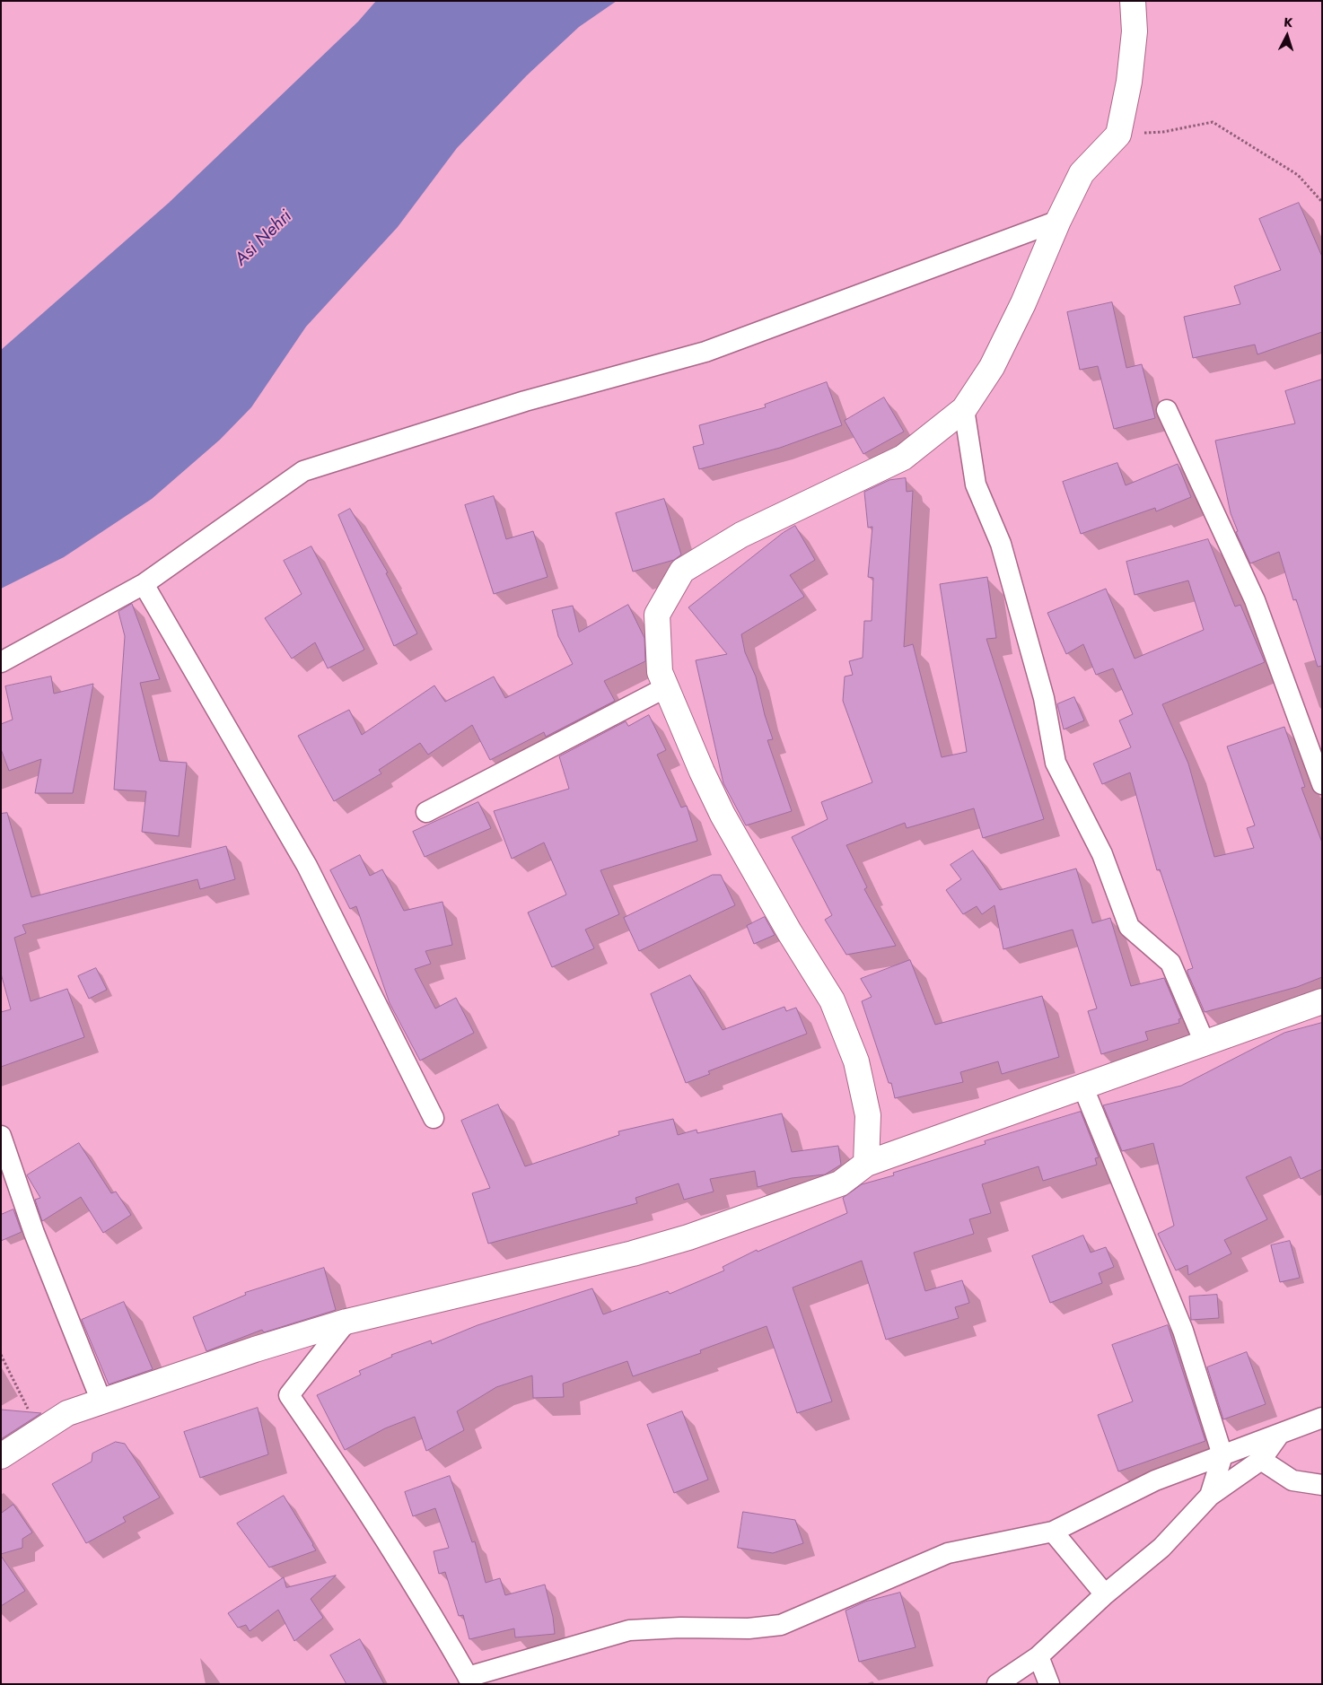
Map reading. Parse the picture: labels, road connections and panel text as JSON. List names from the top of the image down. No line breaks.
{"water":["Asi Nehri"],"north":"top"}
